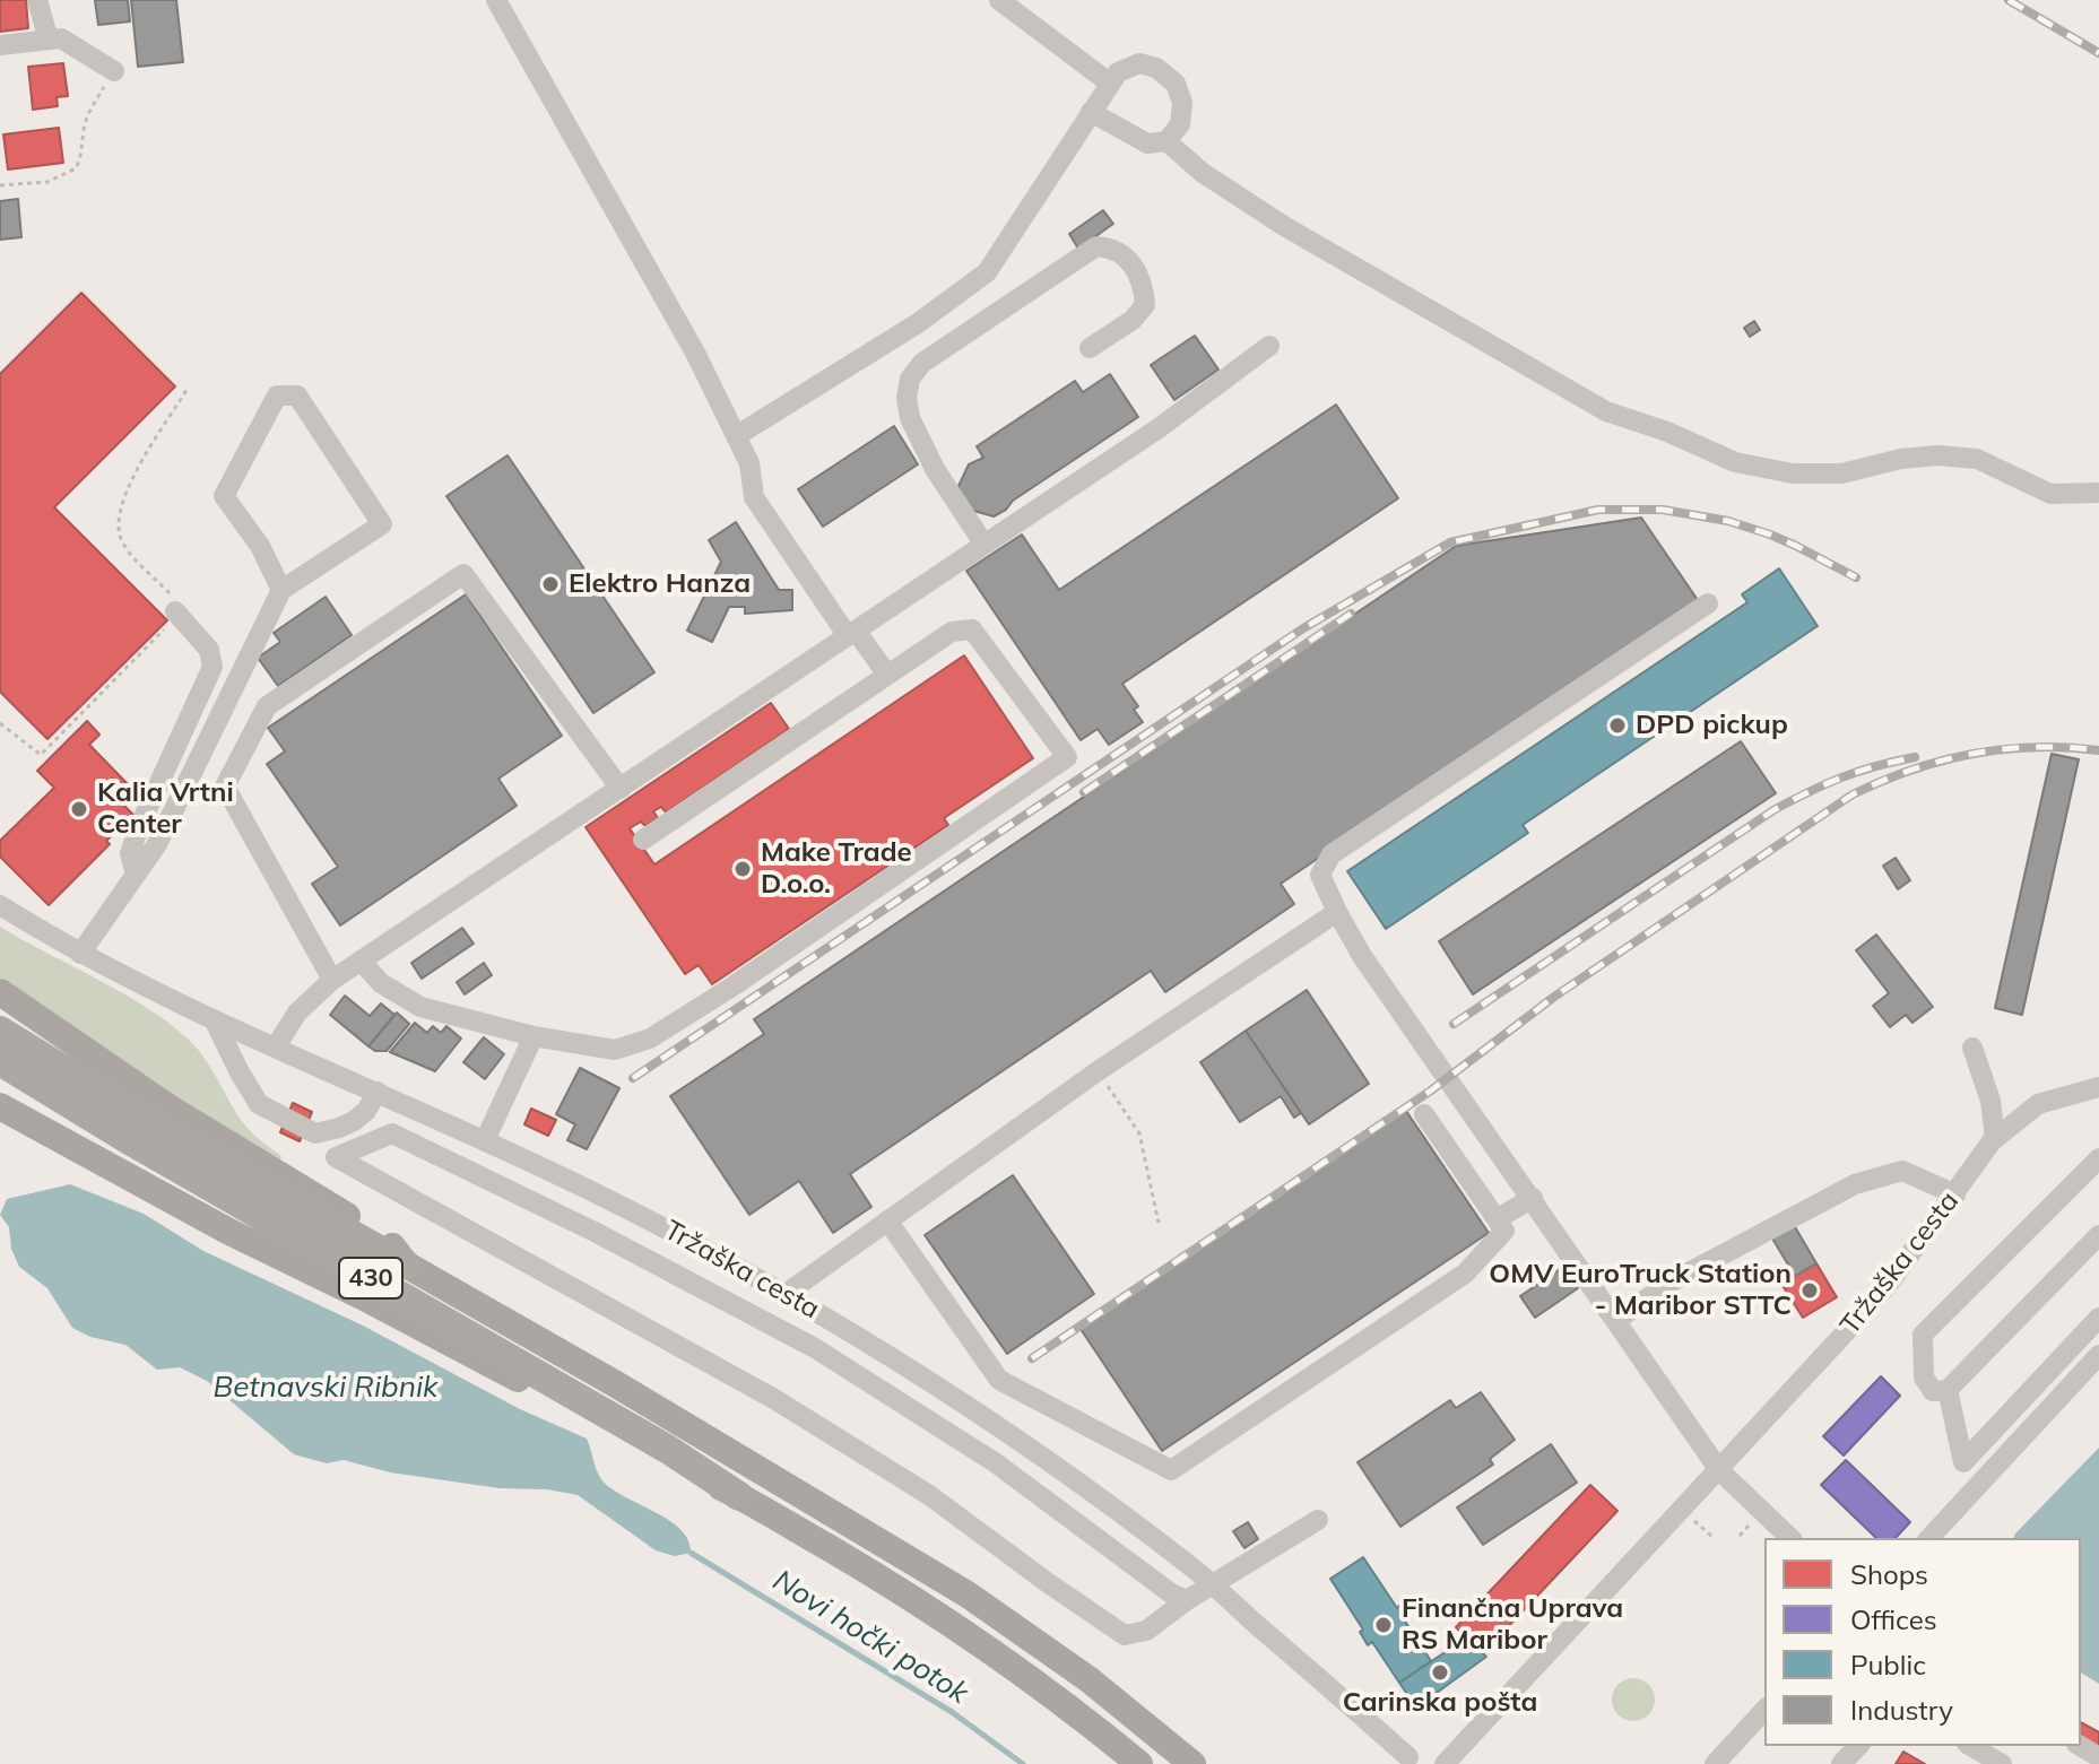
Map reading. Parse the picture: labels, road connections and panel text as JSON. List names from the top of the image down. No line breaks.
{"streets":{"highway":["430"],"street":["Tržaška cesta"]},"water":["Betnavski Ribnik","Novi hočki potok"],"places":["Elektro Hanza","DPD pickup","Kalia Vrtni Center","Make Trade D.o.o.","OMV EuroTruck Station - Maribor STTC","Finančna Uprava RS Maribor","Carinska pošta"],"legend":["Shops","Offices","Public","Industry"]}
